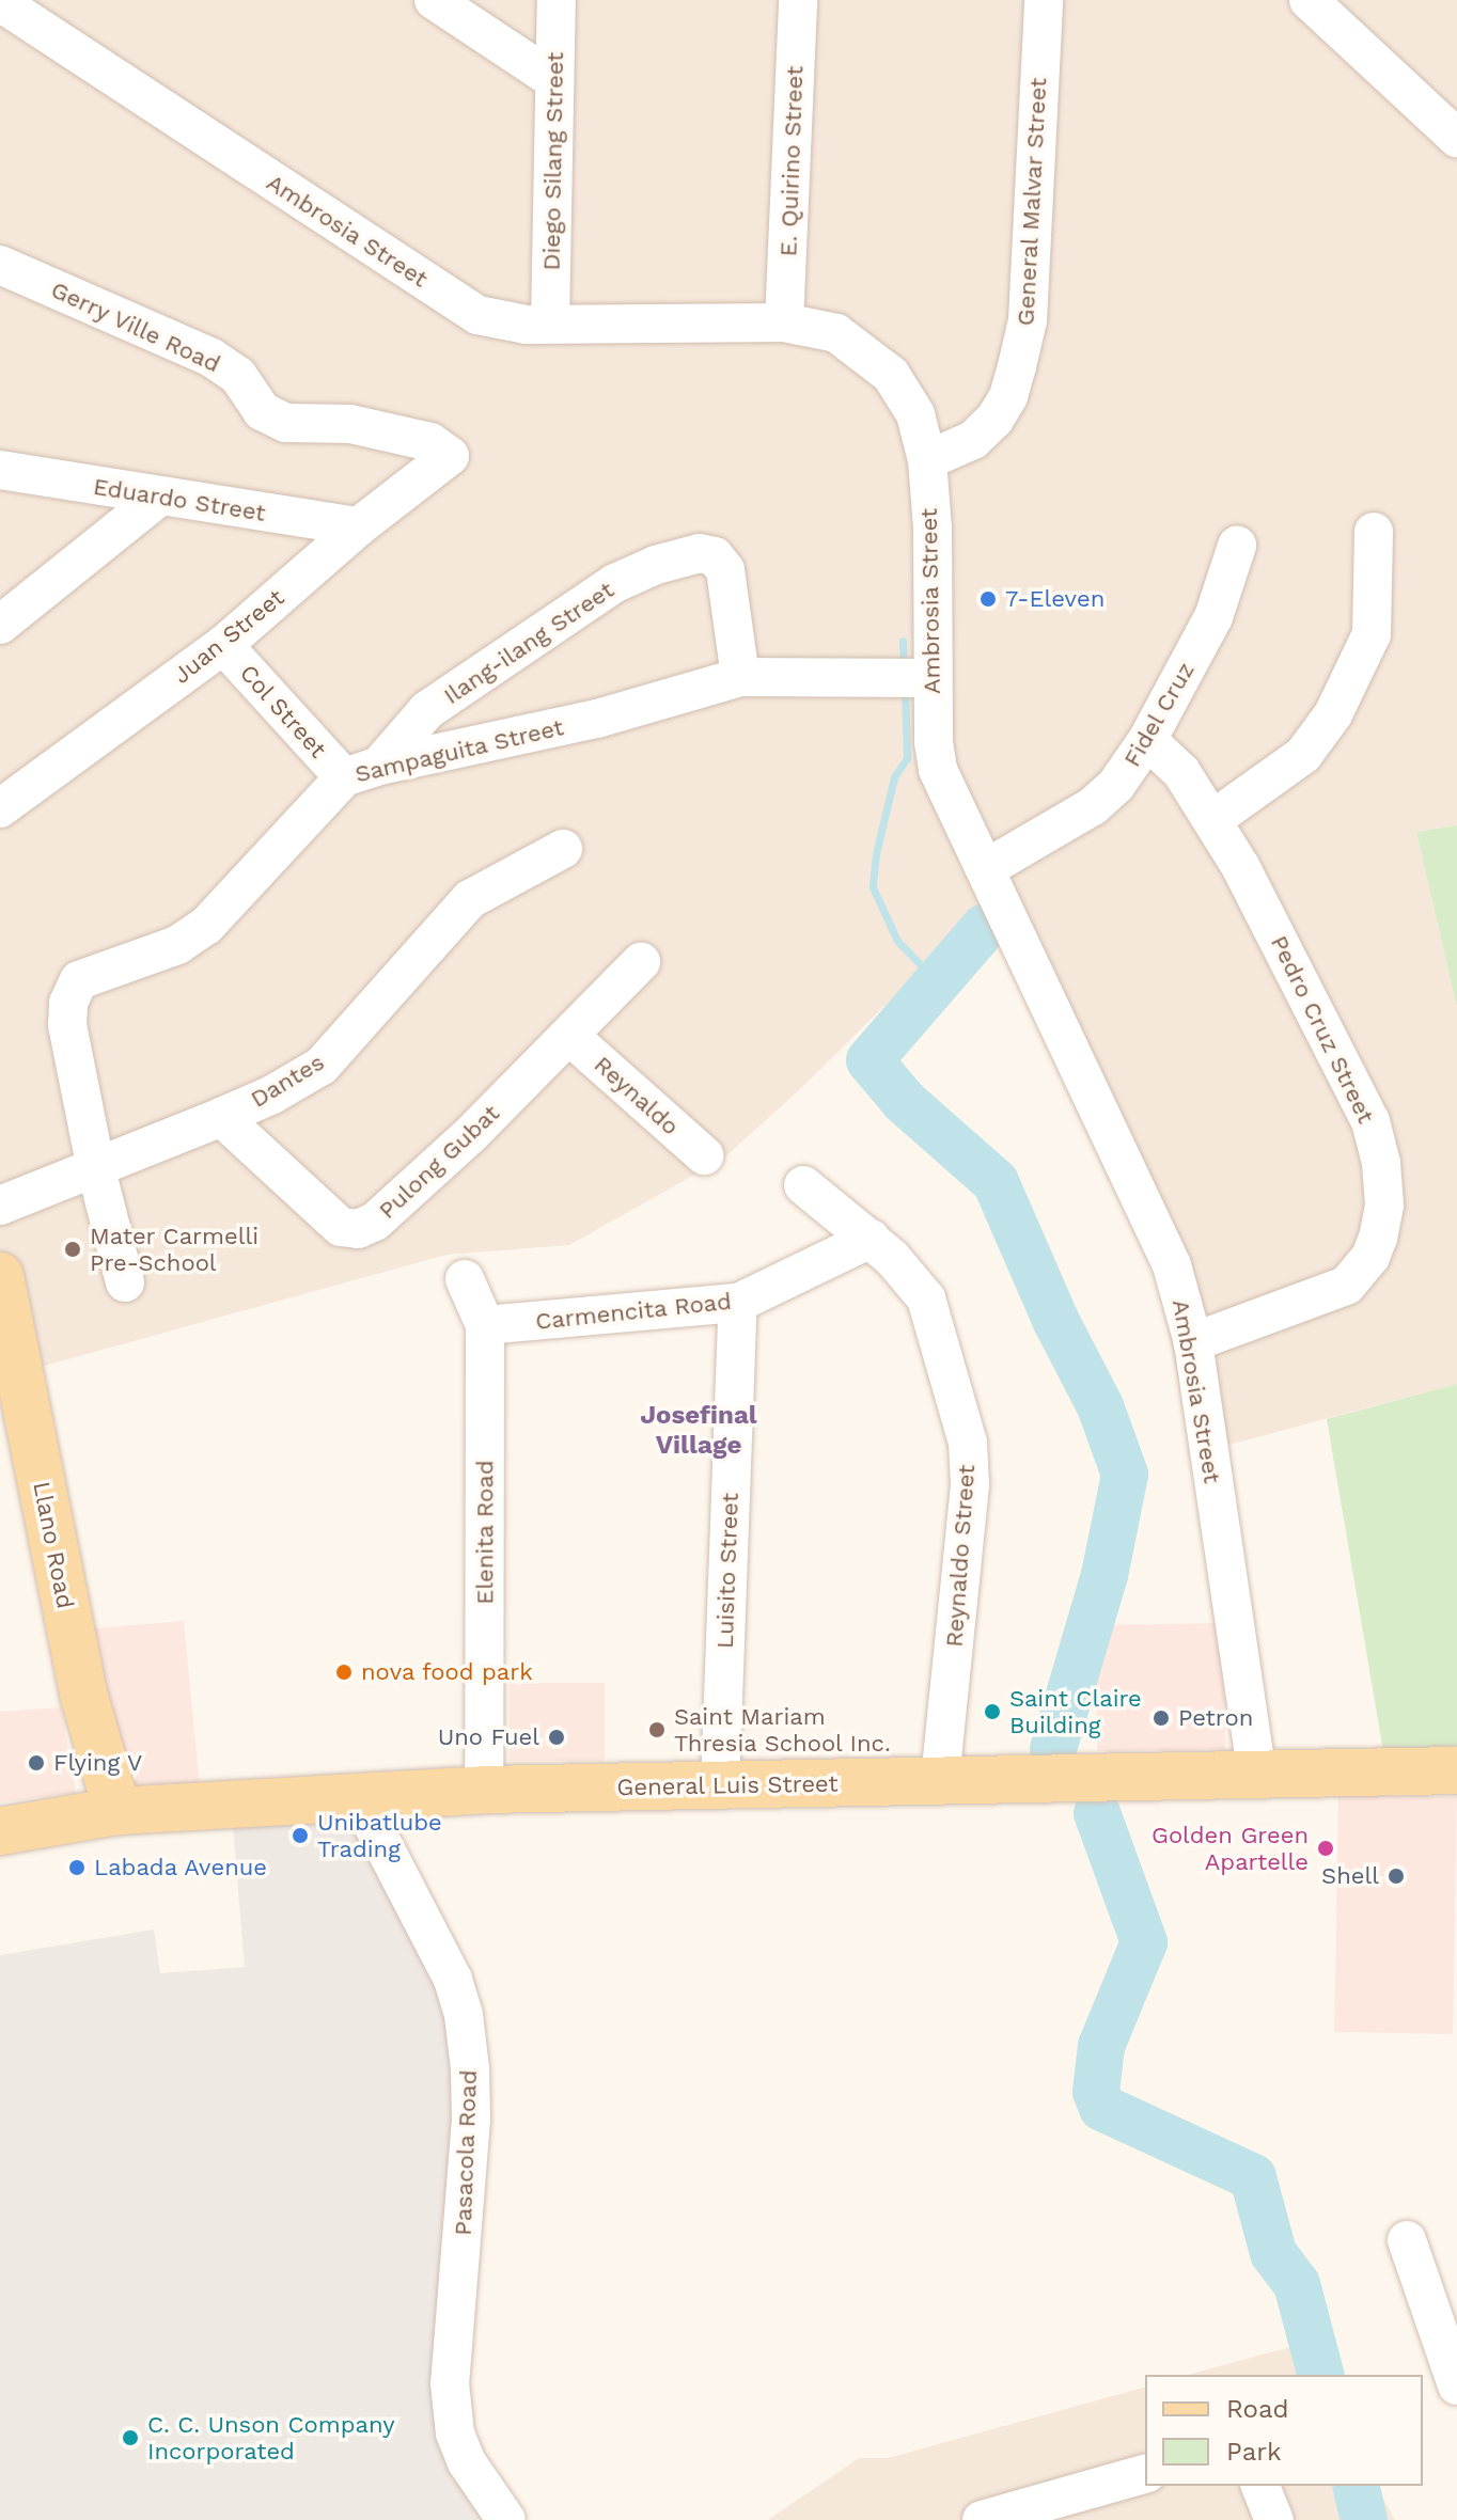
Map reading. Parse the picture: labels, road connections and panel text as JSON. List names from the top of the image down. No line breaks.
{"streets":{"main road":["Llano Road","General Luis Street"],"street":["Diego Silang Street","E. Quirino Street","General Malvar Street","Ambrosia Street","Gerry Ville Road","Eduardo Street","Juan Street","Ilang-ilang Street","Col Street","Fidel Cruz","Sampaguita Street","Pedro Cruz Street","Dantes","Reynaldo","Pulong Gubat","Carmencita Road","Elenita Road","Reynaldo Street","Luisito Street","Pasacola Road"]},"crossings":[["Diego Silang Street","Ambrosia Street"],["E. Quirino Street","Ambrosia Street"],["General Malvar Street","Ambrosia Street"],["Ambrosia Street","Fidel Cruz"],["Ambrosia Street","Sampaguita Street"],["Ambrosia Street","Pedro Cruz Street"],["Ambrosia Street","General Luis Street"],["Gerry Ville Road","Juan Street"],["Eduardo Street","Juan Street"],["Juan Street","Col Street"],["Ilang-ilang Street","Col Street"],["Ilang-ilang Street","Sampaguita Street"],["Col Street","Sampaguita Street"],["Fidel Cruz","Pedro Cruz Street"],["Sampaguita Street","Dantes"],["Dantes","Pulong Gubat"],["Reynaldo","Pulong Gubat"],["Carmencita Road","Elenita Road"],["Carmencita Road","Reynaldo Street"],["Carmencita Road","Luisito Street"],["Elenita Road","General Luis Street"],["Llano Road","General Luis Street"],["Reynaldo Street","General Luis Street"],["Luisito Street","General Luis Street"],["General Luis Street","Pasacola Road"]],"districts":["Josefinal Village"],"places":["7-Eleven","Mater Carmelli Pre-School","nova food park","Saint Claire Building","Petron","Saint Mariam Thresia School Inc.","Uno Fuel","Flying V","Unibatlube Trading","Golden Green Apartelle","Labada Avenue","Shell","C. C. Unson Company Incorporated"],"legend":["Road","Park"]}
